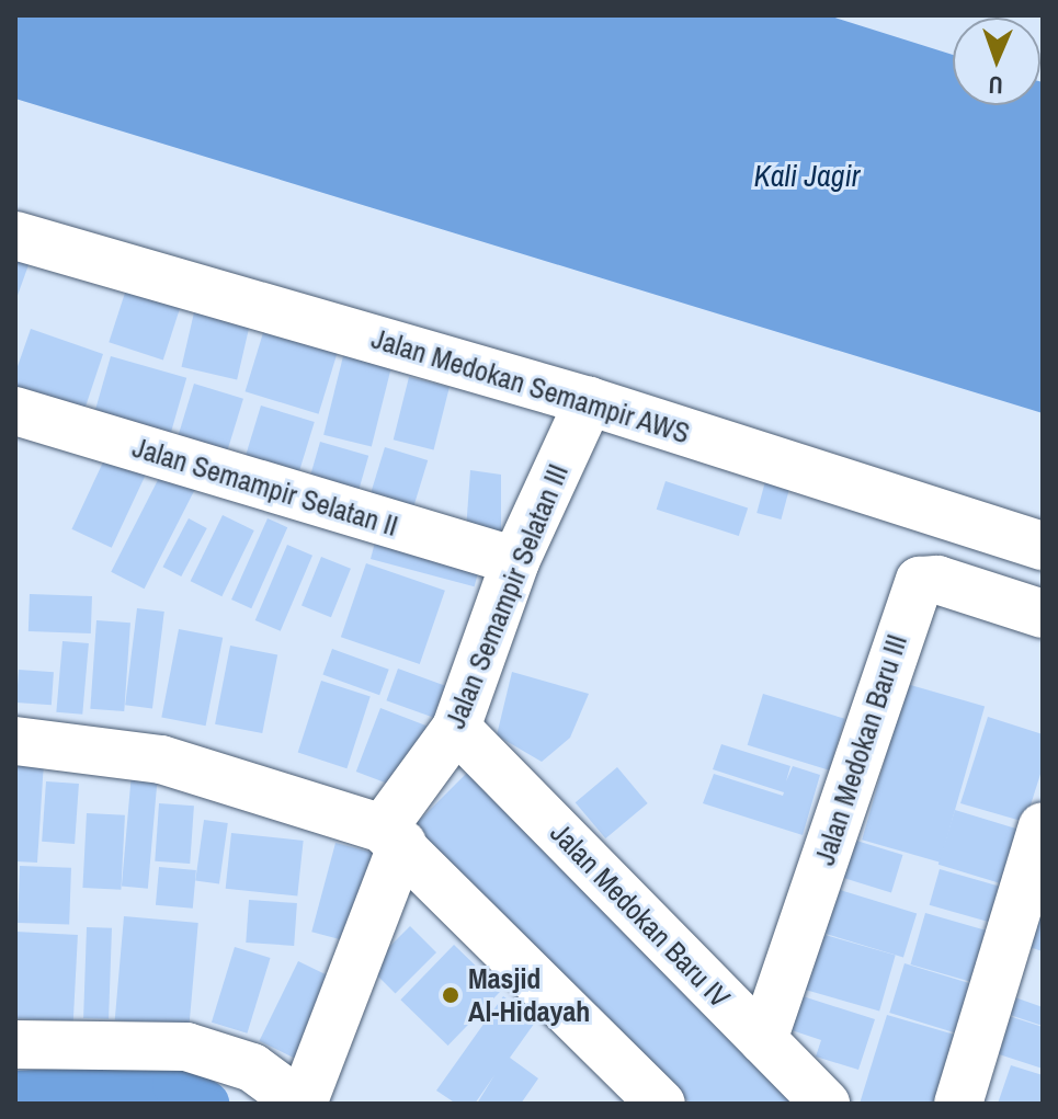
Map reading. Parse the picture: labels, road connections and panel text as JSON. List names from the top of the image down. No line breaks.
{"streets":{"street":["Jalan Medokan Semampir AWS","Jalan Semampir Selatan II","Jalan Semampir Selatan III","Jalan Medokan Baru III","Jalan Medokan Baru IV"]},"crossings":[["Jalan Medokan Semampir AWS","Jalan Semampir Selatan III"],["Jalan Semampir Selatan II","Jalan Semampir Selatan III"],["Jalan Semampir Selatan III","Jalan Medokan Baru IV"],["Jalan Medokan Baru III","Jalan Medokan Baru IV"]],"water":["Kali Jagir"],"places":["Masjid Al-Hidayah"],"north":"bottom"}
